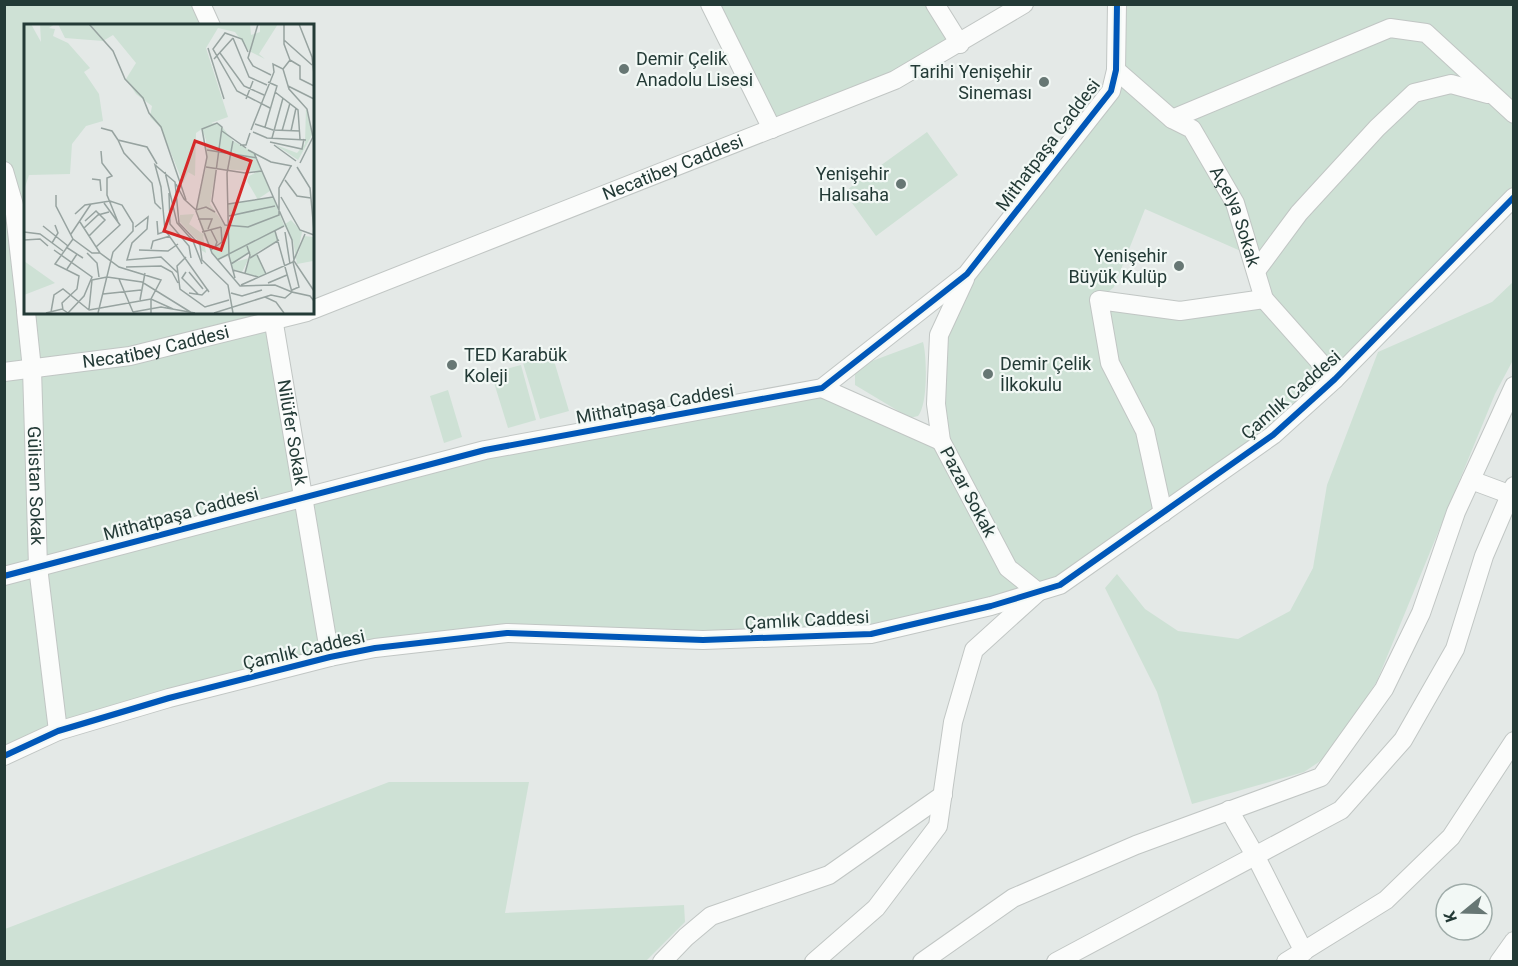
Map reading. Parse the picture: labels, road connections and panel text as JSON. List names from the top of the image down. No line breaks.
{"streets":{"street":["Mithatpaşa Caddesi","Necatibey Caddesi","Açelya Sokak","Çamlık Caddesi","Nilüfer Sokak","Gülistan Sokak","Pazar Sokak"]},"crossings":[["Mithatpaşa Caddesi","Açelya Sokak"],["Mithatpaşa Caddesi","Nilüfer Sokak"],["Mithatpaşa Caddesi","Gülistan Sokak"],["Mithatpaşa Caddesi","Pazar Sokak"],["Necatibey Caddesi","Nilüfer Sokak"],["Necatibey Caddesi","Gülistan Sokak"],["Açelya Sokak","Çamlık Caddesi"],["Çamlık Caddesi","Nilüfer Sokak"],["Çamlık Caddesi","Gülistan Sokak"],["Çamlık Caddesi","Pazar Sokak"]],"places":["Demir Çelik Anadolu Lisesi","Tarihi Yenişehir Sineması","Yenişehir Halısaha","Yenişehir Büyük Kulüp","TED Karabük Koleji","Demir Çelik İlkokulu"],"north":"left"}
